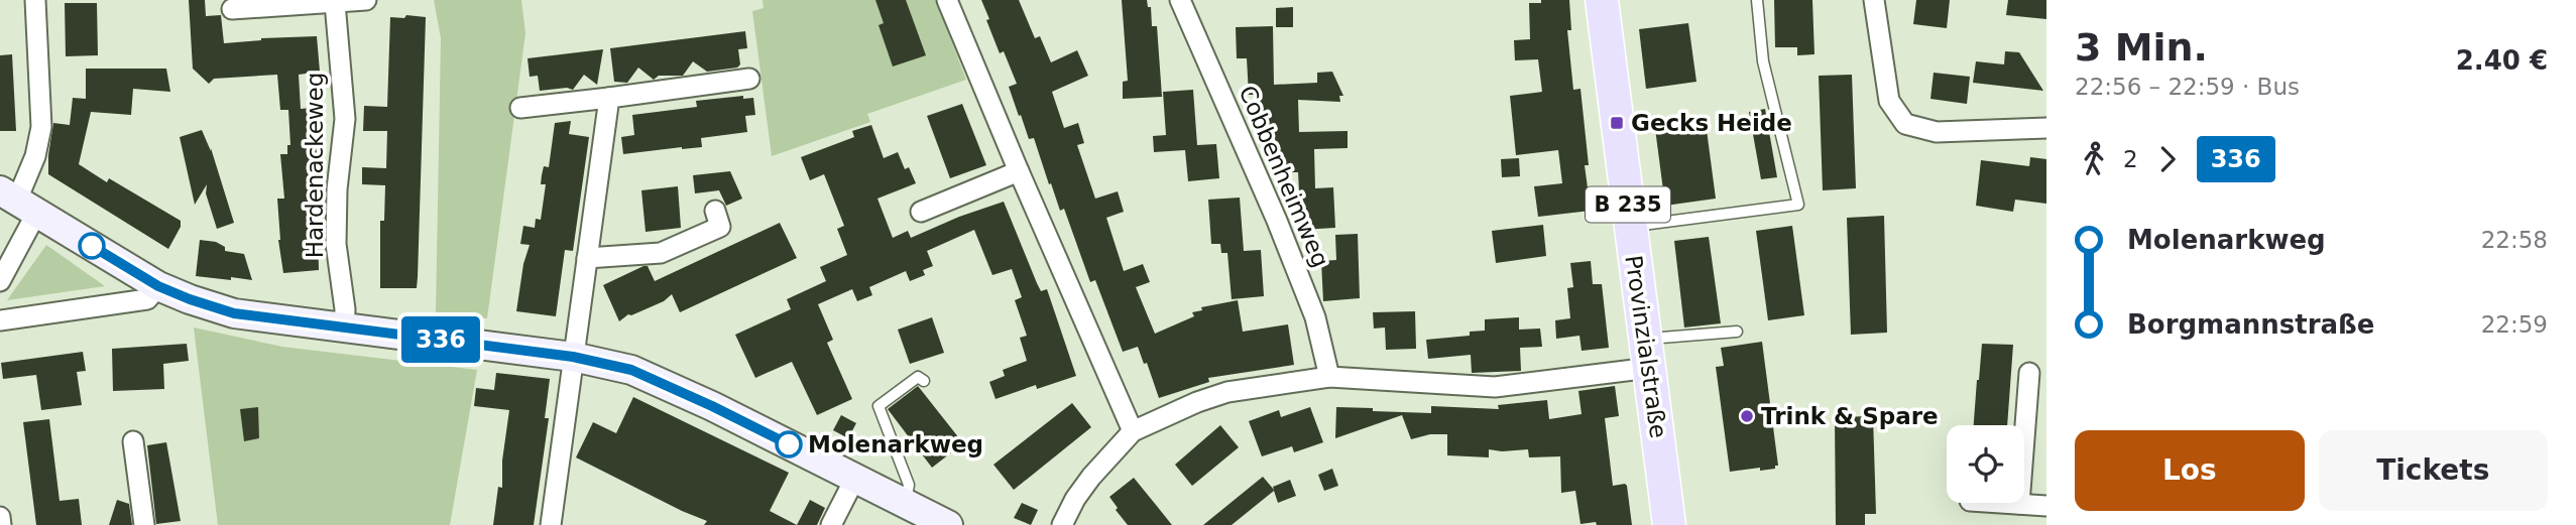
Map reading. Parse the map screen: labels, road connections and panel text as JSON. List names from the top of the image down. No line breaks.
{"streets":{"main road":["B 235","Provinzialstraße"],"street":["Hardenackeweg","Cobbenheimweg"]},"places":{"transit":["Gecks Heide"],"other":["Trink & Spare","Molenarkweg"]},"lines":["bus line 336"],"page":{"on_map":"336","heading":["3 Min.","22:56 – 22:59 · Bus","2.40 €"],"legs":["2","336"],"list":[{"name":"Molenarkweg","value":"22:58"},{"name":"Borgmannstraße","value":"22:59"}],"buttons":["Los","Tickets"]}}
